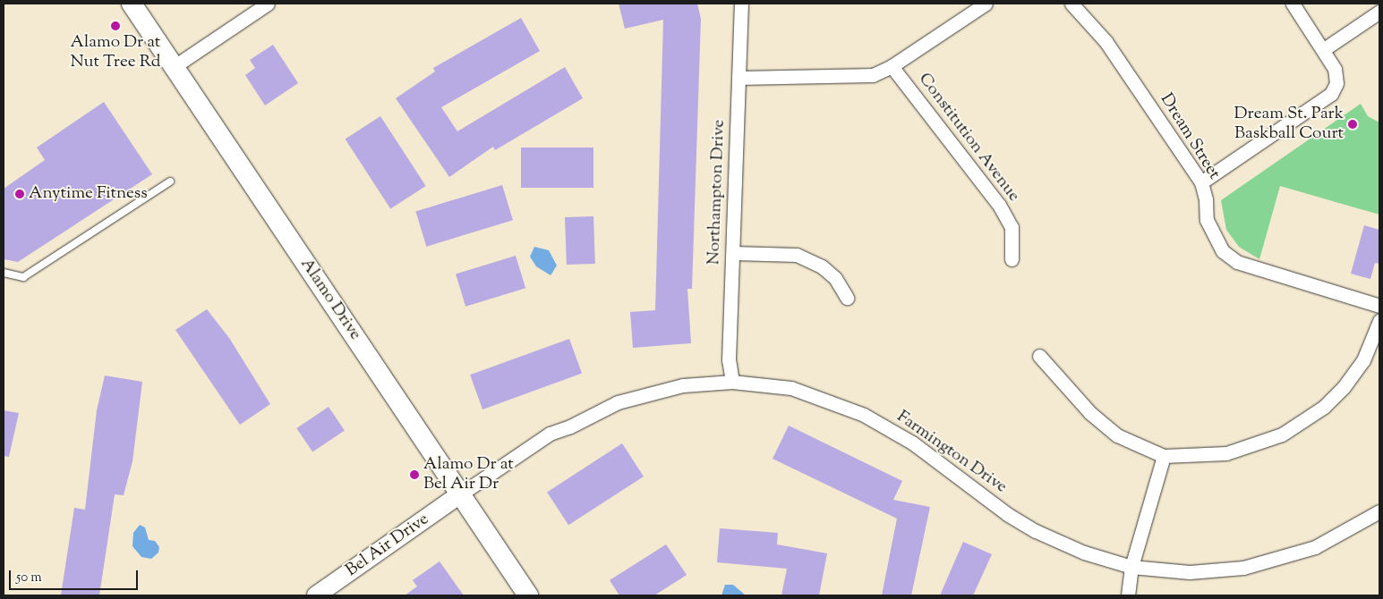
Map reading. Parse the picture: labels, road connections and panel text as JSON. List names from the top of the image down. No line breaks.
{"streets":{"main road":["Alamo Drive"],"street":["Dream Street","Constitution Avenue","Northampton Drive","Farmington Drive","Bel Air Drive"]},"crossings":[["Northampton Drive","Farmington Drive"],["Alamo Drive","Farmington Drive"],["Alamo Drive","Bel Air Drive"],["Farmington Drive","Bel Air Drive"]],"places":["Alamo Dr at Nut Tree Rd","Dream St. Park Baskball Court","Anytime Fitness","Alamo Dr at Bel Air Dr"],"scale_bar":"50 m"}
